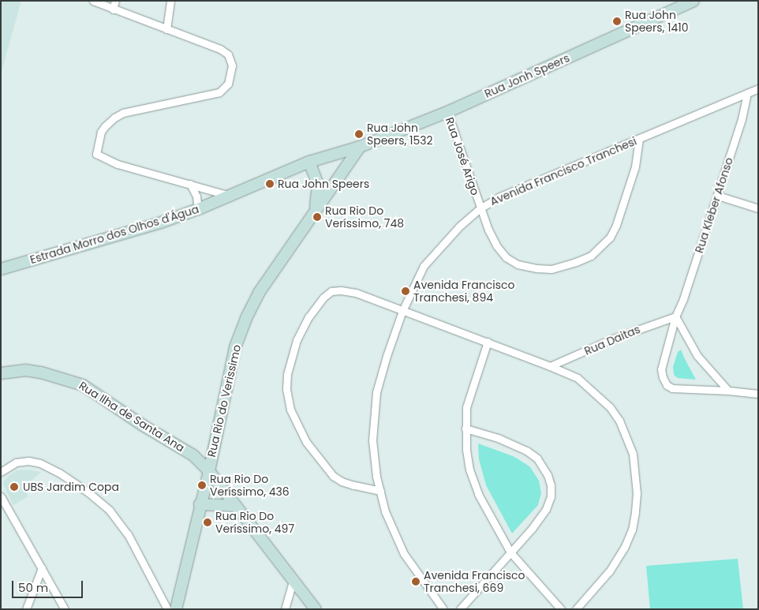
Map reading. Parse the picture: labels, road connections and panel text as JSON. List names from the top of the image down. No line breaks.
{"streets":{"street":["Rua Jonh Speers","Rua José Arigo","Avenida Francisco Tranchesi","Rua Kleber Afonso","Estrada Morro dos Olhos d'Água","Rua Daitas","Rua Rio do Verissimo","Rua Ilha de Santa Ana"]},"crossings":[["Rua Jonh Speers","Rua José Arigo"],["Rua Jonh Speers","Estrada Morro dos Olhos d'Água"],["Rua Jonh Speers","Rua Rio do Verissimo"],["Rua José Arigo","Avenida Francisco Tranchesi"],["Avenida Francisco Tranchesi","Rua Kleber Afonso"],["Rua Kleber Afonso","Rua Daitas"],["Estrada Morro dos Olhos d'Água","Rua Rio do Verissimo"],["Rua Rio do Verissimo","Rua Ilha de Santa Ana"]],"places":["Rua John Speers, 1410","Rua John Speers, 1532","Rua John Speers","Rua Rio Do Veríssimo, 748","Avenida Francisco Tranchesi, 894","Rua Rio Do Veríssimo, 436","UBS Jardim Copa","Rua Rio Do Veríssimo, 497","Avenida Francisco Tranchesi, 669"],"scale_bar":"50 m"}
